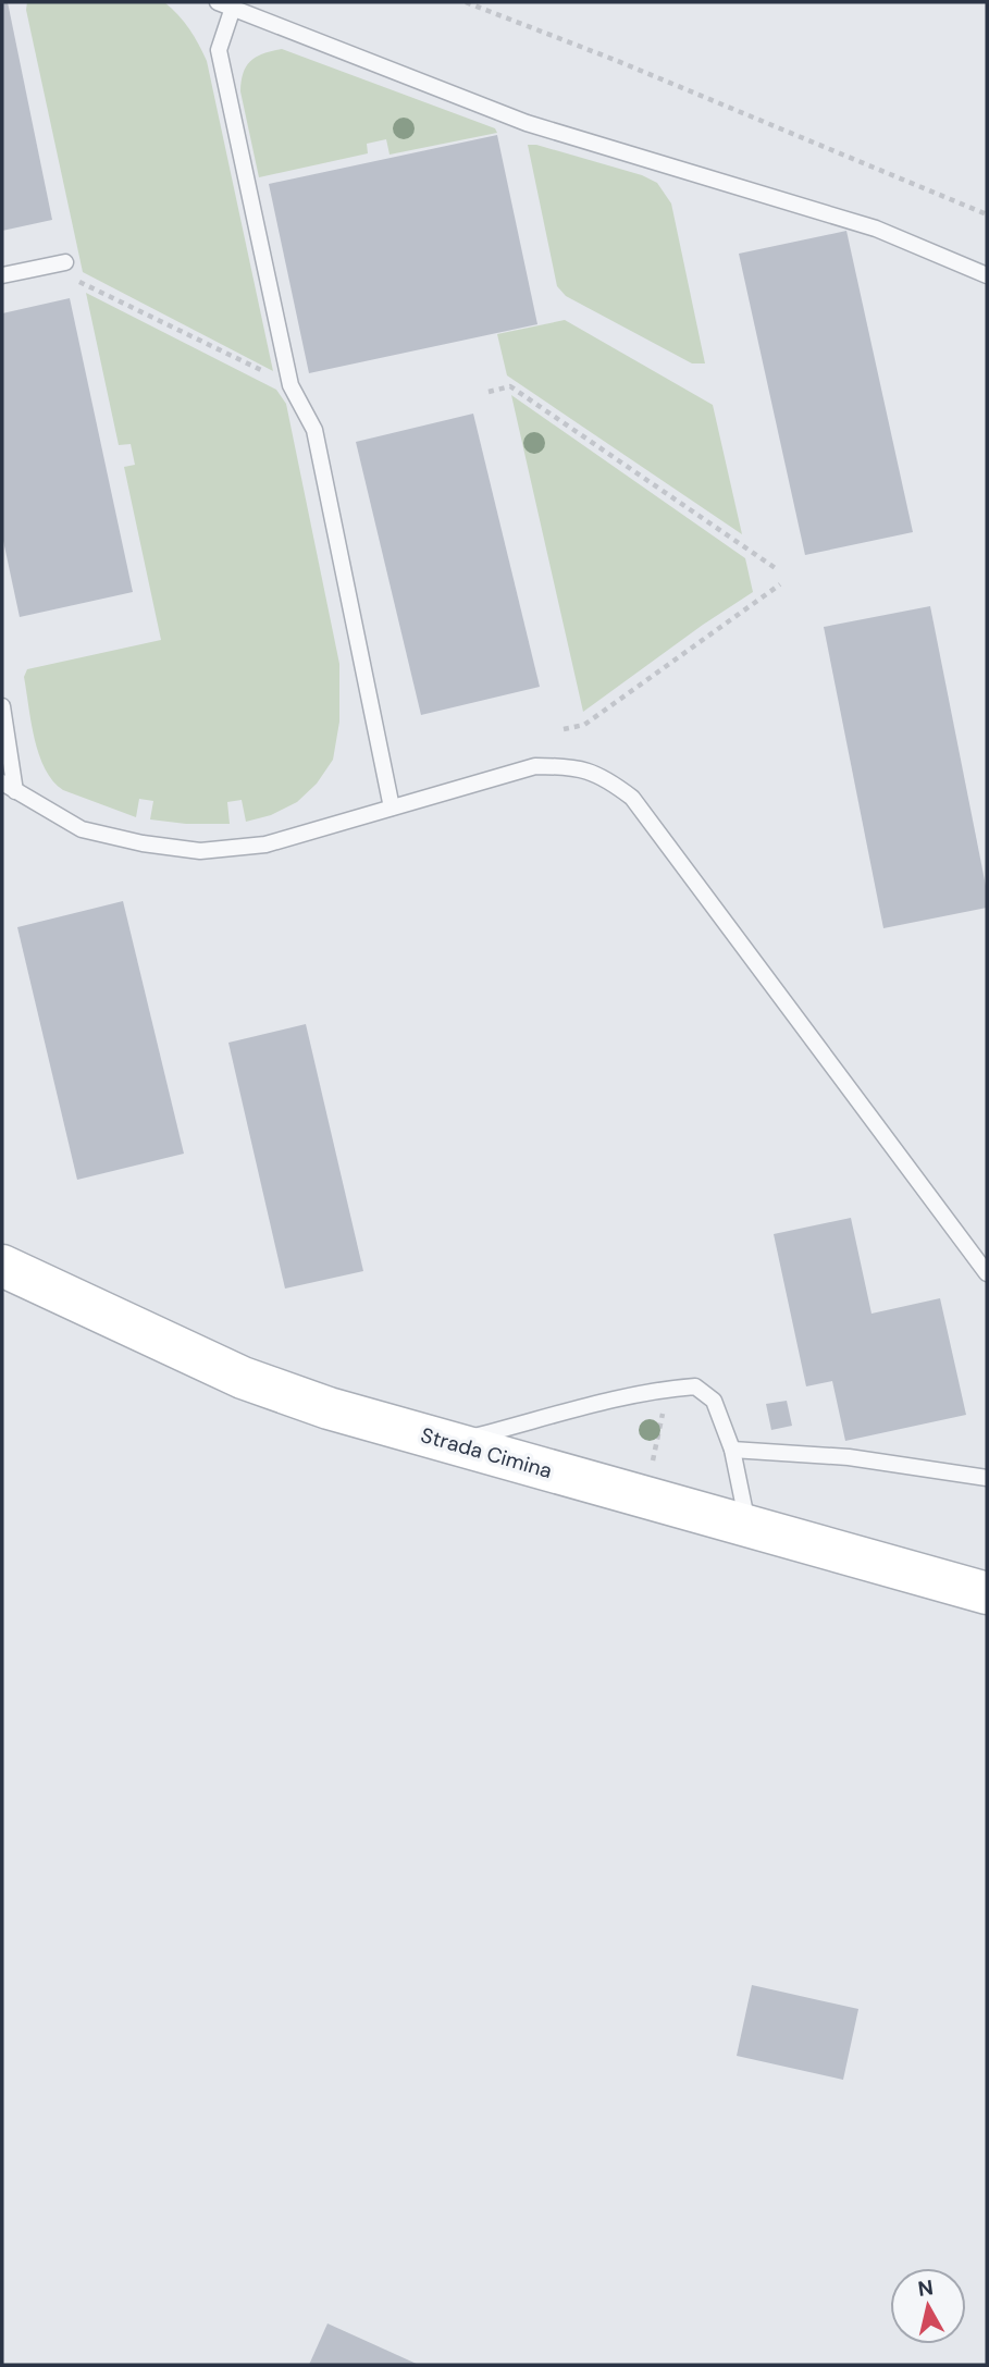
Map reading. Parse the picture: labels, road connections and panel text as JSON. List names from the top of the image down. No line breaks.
{"streets":{"main road":["Strada Cimina"]},"north":"top"}
